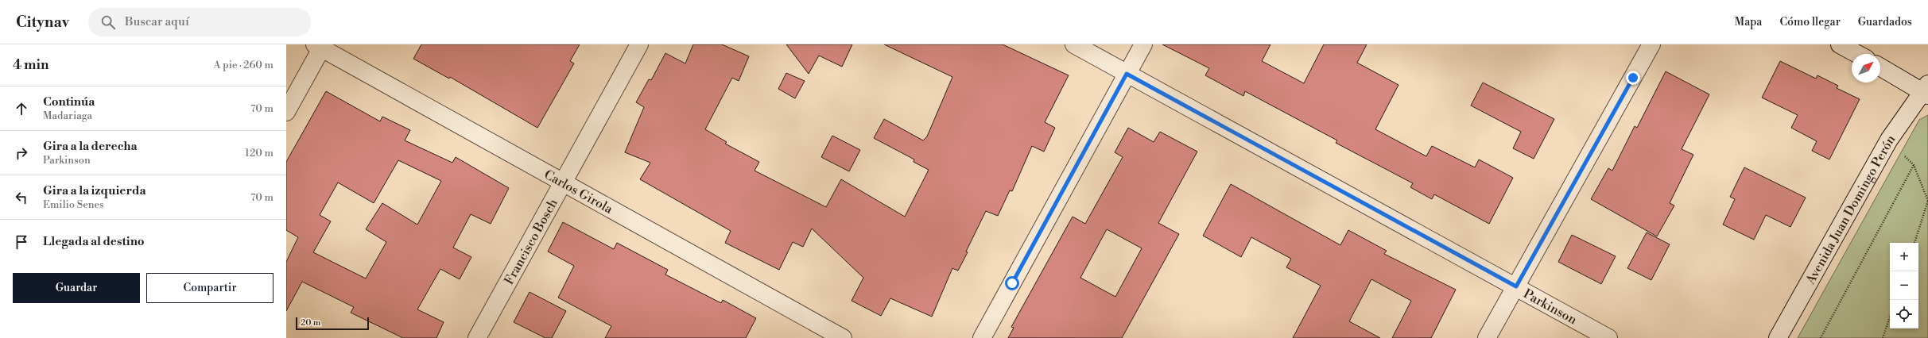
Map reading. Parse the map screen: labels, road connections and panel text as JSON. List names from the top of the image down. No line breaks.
{"streets":{"street":["Carlos Girola","Avenida Juan Domingo Perón","Francisco Bosch","Parkinson"]},"crossings":[["Carlos Girola","Francisco Bosch"]],"scale_bar":"20 m","north":"top right","page":{"header":"Citynav","search":"Buscar aquí","nav":["Mapa","Cómo llegar","Guardados"],"heading":["4 min","A pie · 260 m"],"list":[["Continúa","Madariaga","70 m"],["Gira a la derecha","Parkinson","120 m"],["Gira a la izquierda","Emilio Senes","70 m"],"Llegada al destino"],"map_buttons":["+","−"],"buttons":["Guardar","Compartir"],"scale":"20 m"}}
